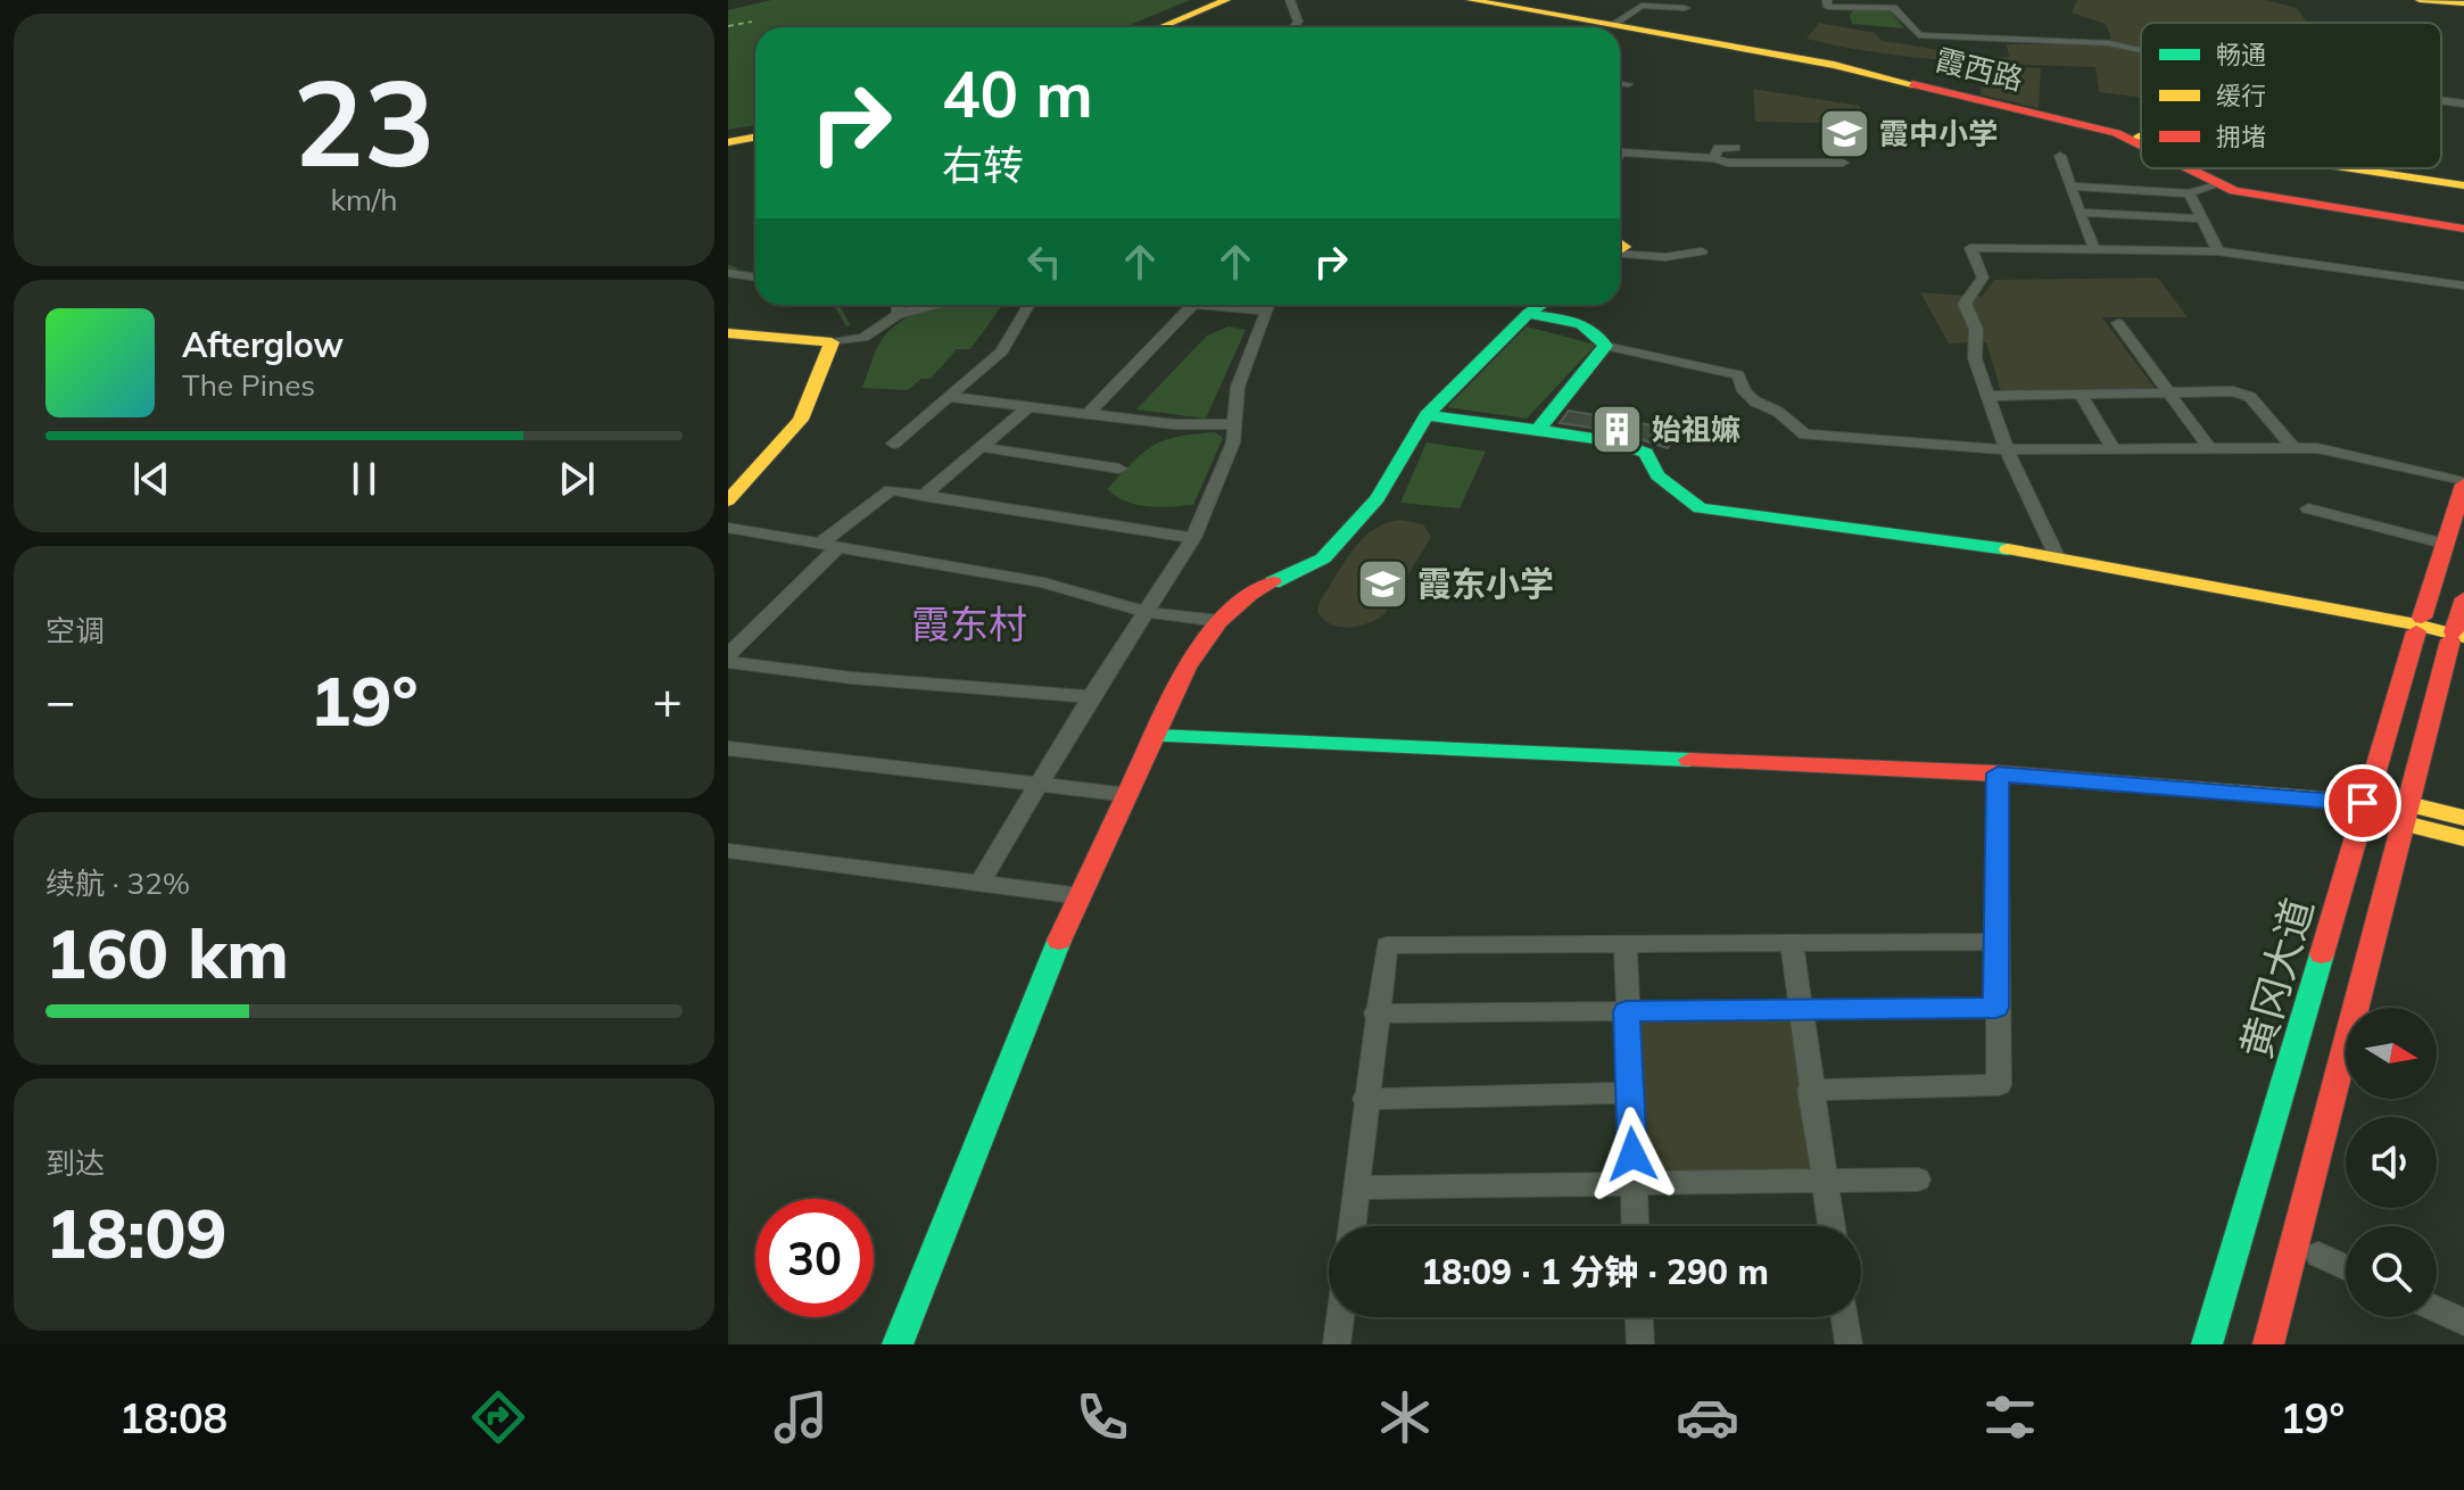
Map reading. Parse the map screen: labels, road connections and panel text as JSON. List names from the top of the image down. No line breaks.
{"streets":{"street":["霞西路","黄冈大道"]},"districts":["霞东村"],"places":{"school or university":["霞中小学","霞东小学"],"building":["始祖嫲"]},"legend":["畅通","缓行","拥堵"],"north":"right","page":{"tile":[["23","km/h"],"空调",["续航 · 32%","160 km"],["到达","18:09"]],"turn":["40 m","右转"],"song":["Afterglow","The Pines"],"heat":["−","19°","+"],"limit":"30","trip":"18:09 · 1 分钟 · 290 m","tabs":["18:08","19°"]}}
